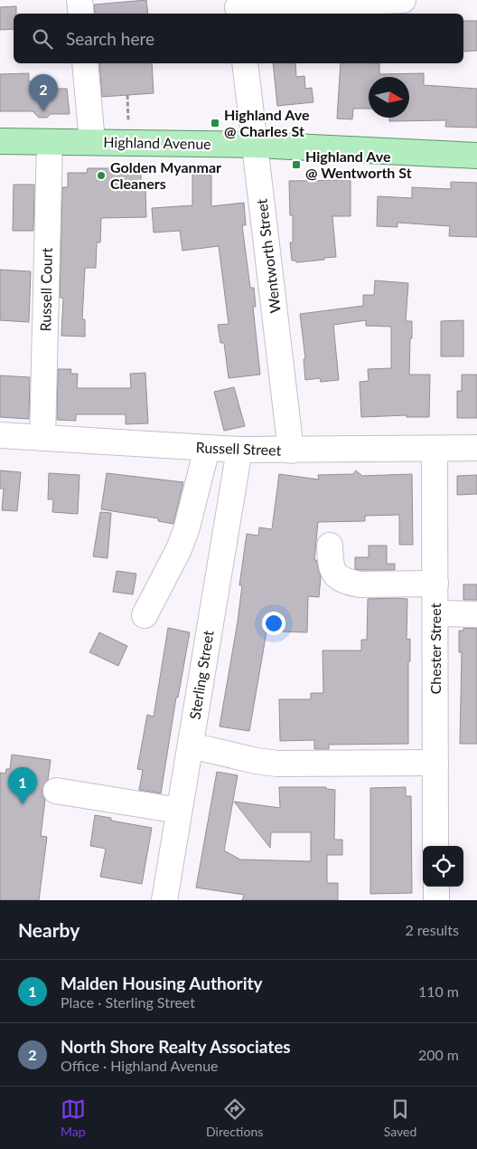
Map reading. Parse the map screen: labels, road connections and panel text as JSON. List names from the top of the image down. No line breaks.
{"streets":{"main road":["Highland Avenue"],"street":["Wentworth Street","Russell Court","Russell Street","Chester Street","Sterling Street"]},"crossings":[["Highland Avenue","Wentworth Street"],["Highland Avenue","Russell Court"],["Wentworth Street","Russell Street"],["Russell Court","Russell Street"],["Russell Street","Chester Street"],["Russell Street","Sterling Street"]],"places":{"transit":["Highland Ave @ Charles St","Highland Ave @ Wentworth St"],"other":["Golden Myanmar Cleaners"]},"north":"right","page":{"search":"Search here","pins":["2","1"],"heading":["Nearby","2 results"],"list":[{"mark":"1","name":"Malden Housing Authority","note":"Place · Sterling Street","value":"110 m"},{"mark":"2","name":"North Shore Realty Associates","note":"Office · Highland Avenue","value":"200 m"}],"nav":["Map","Directions","Saved"]}}
